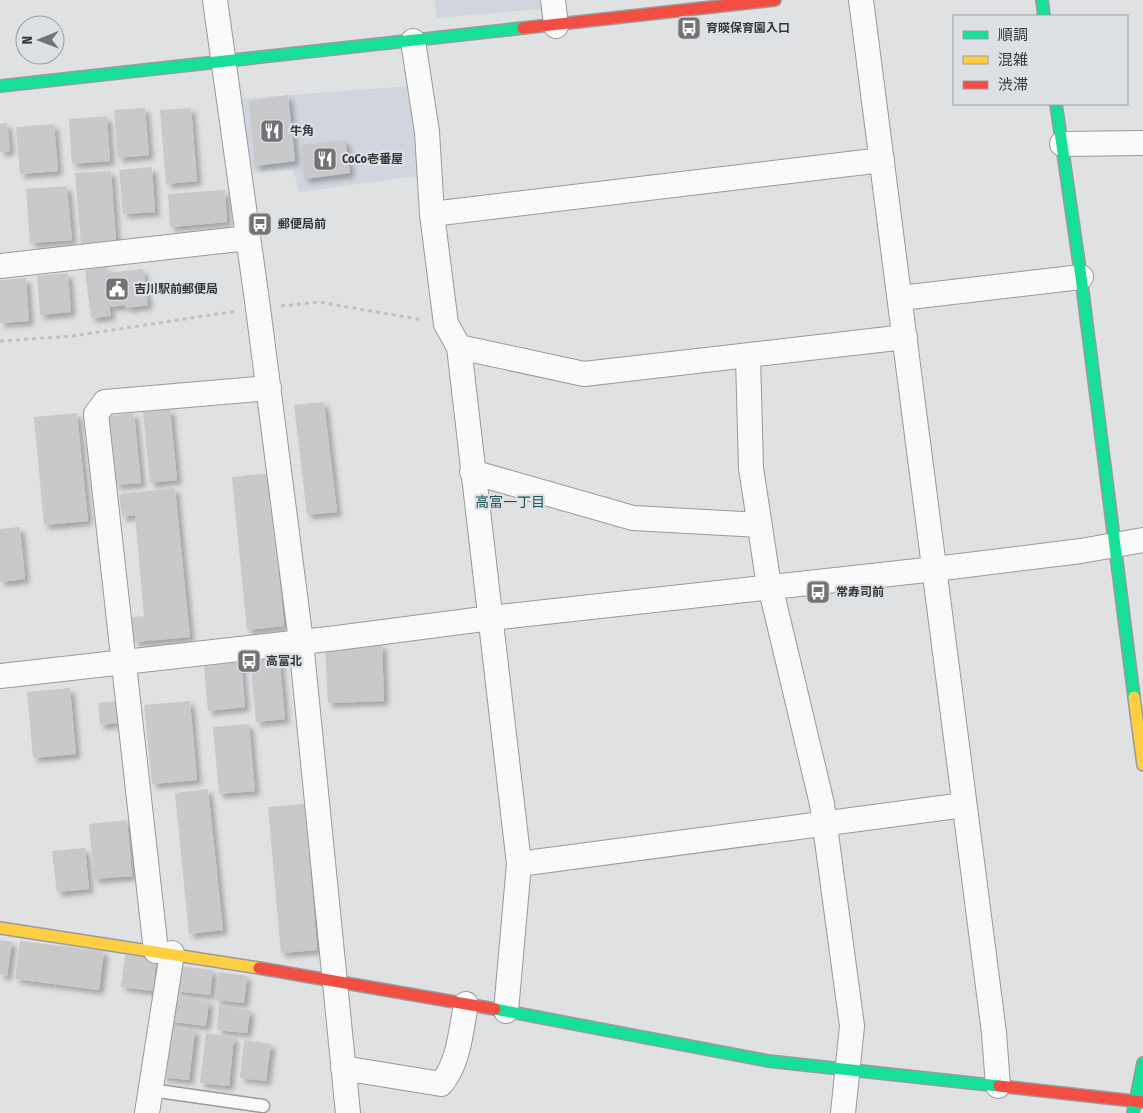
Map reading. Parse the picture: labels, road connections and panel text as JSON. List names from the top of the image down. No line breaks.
{"districts":["高富一丁目"],"places":{"bus stop":["育暎保育園入口","郵便局前","常寿司前","高富北"],"restaurant":["牛角","CoCo壱番屋"],"public building":["吉川駅前郵便局"]},"legend":["順調","混雑","渋滞"],"north":"left"}
